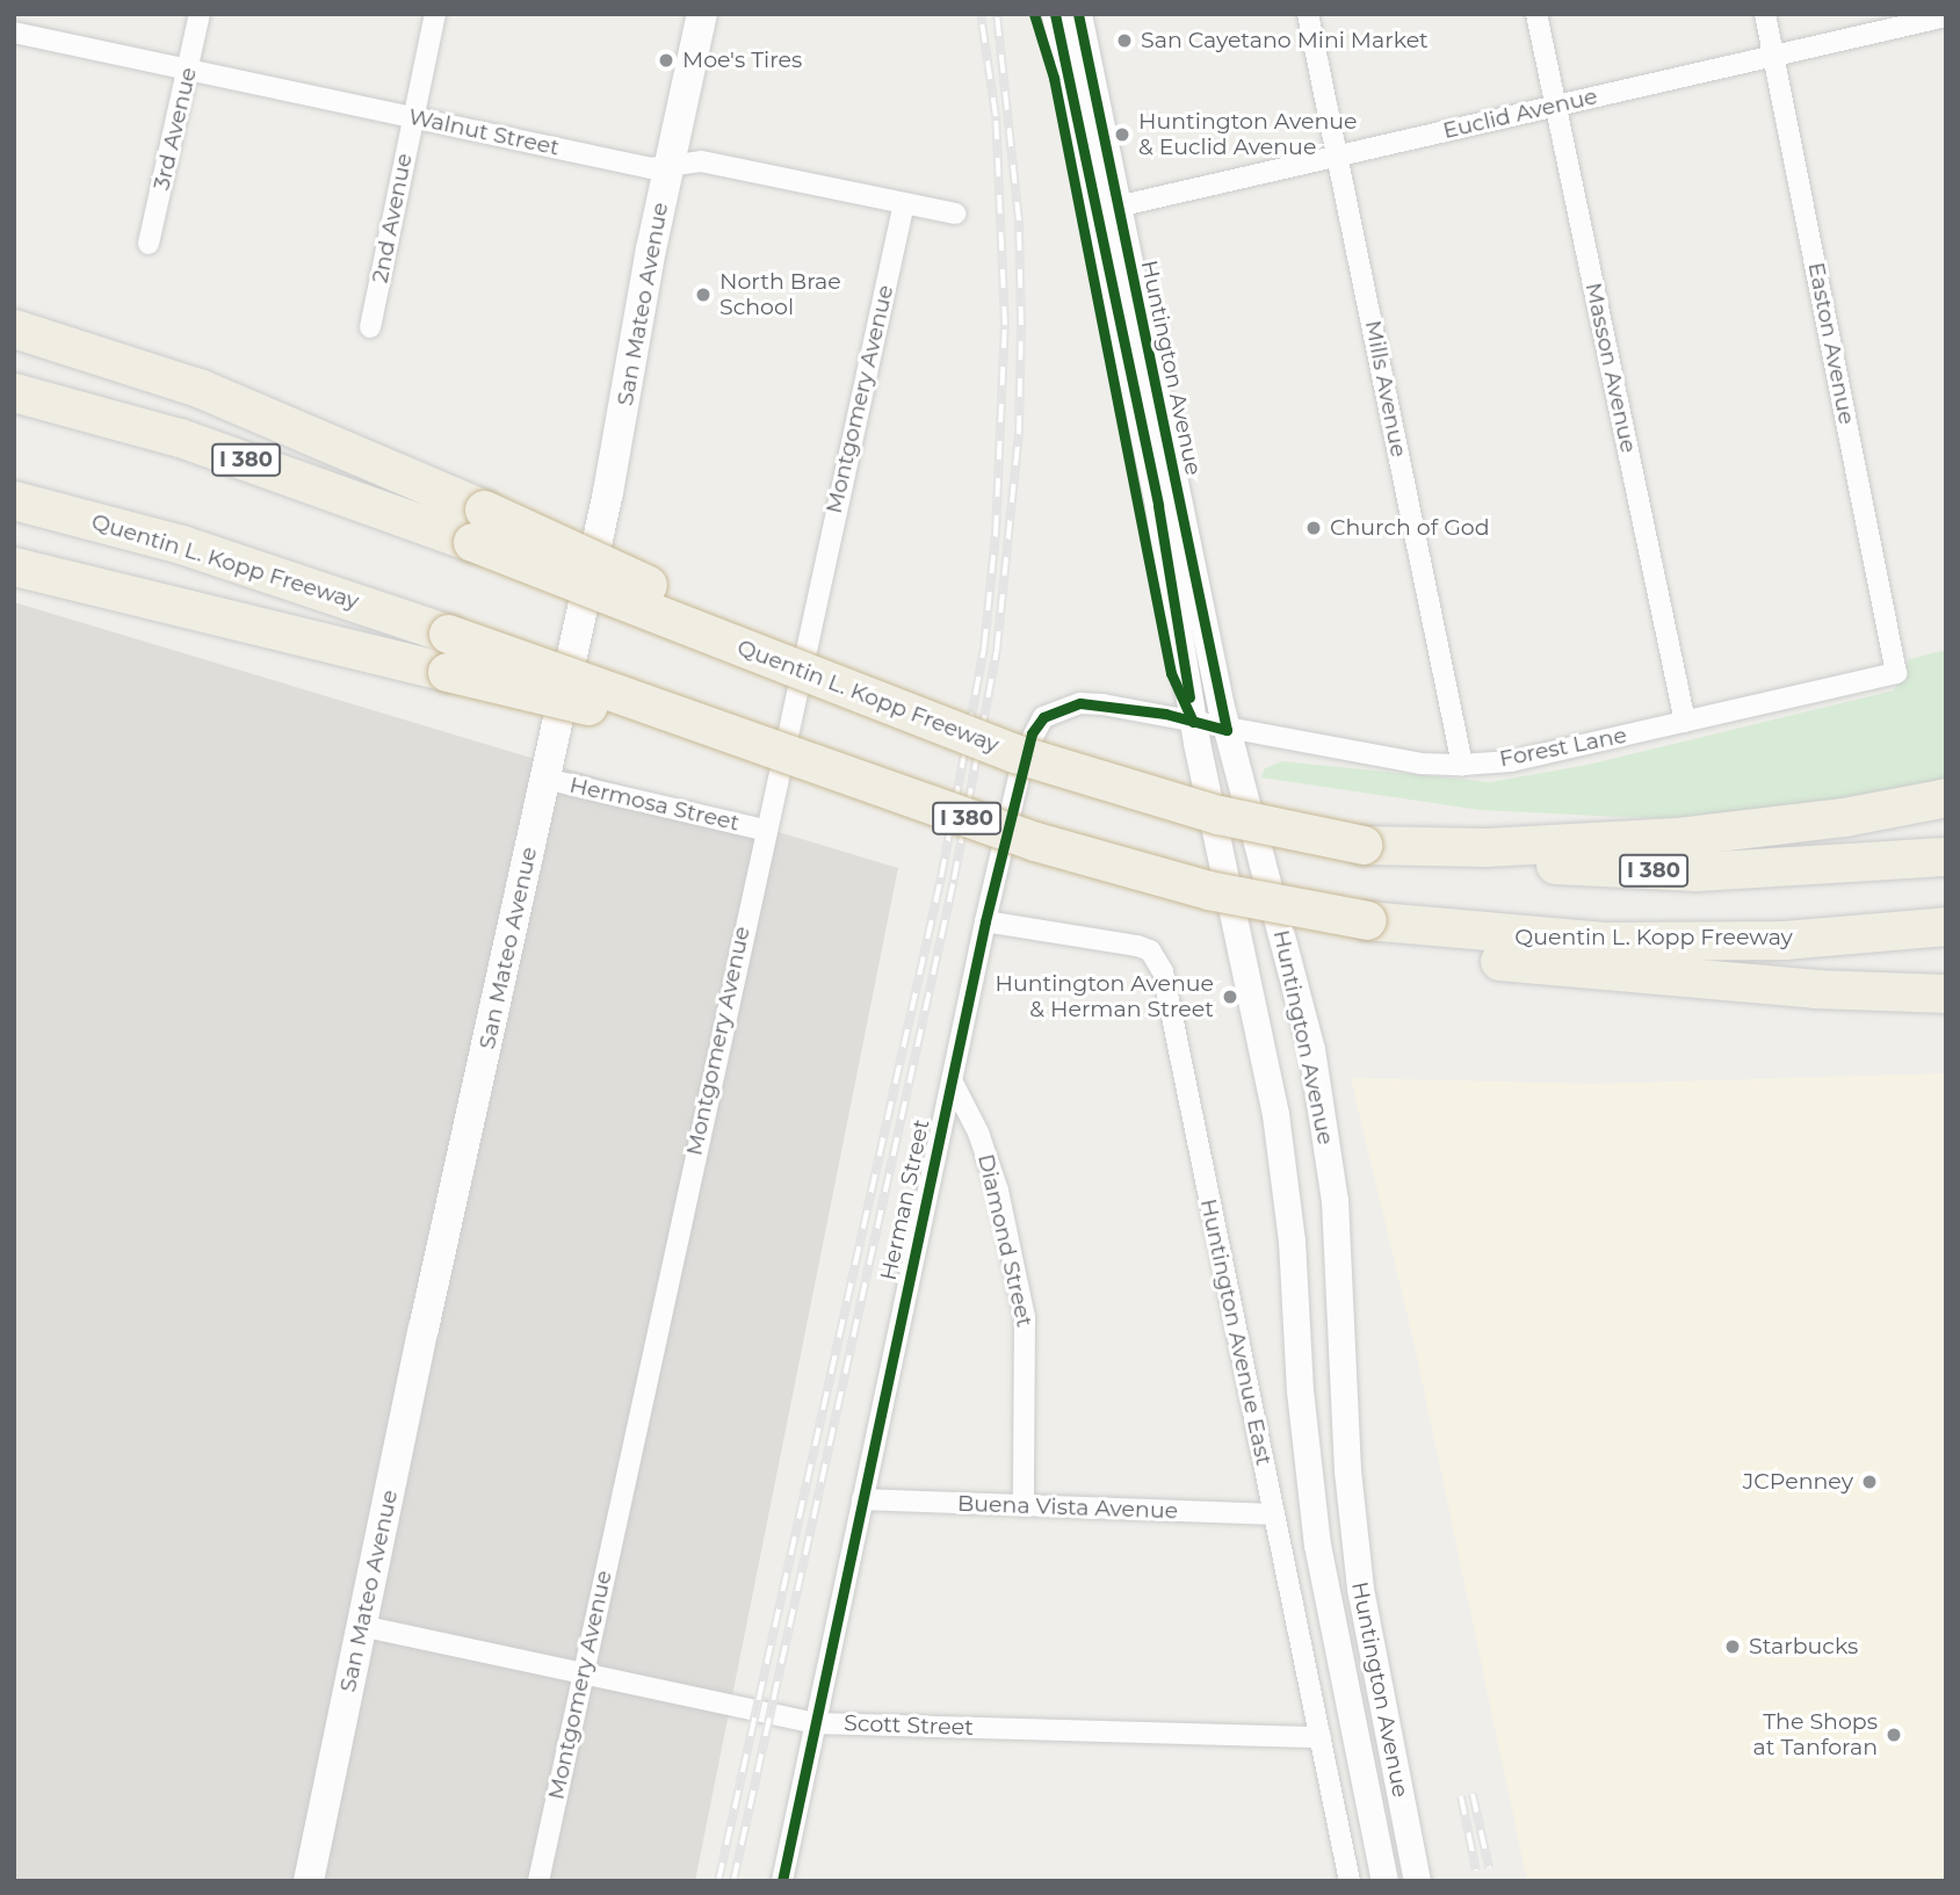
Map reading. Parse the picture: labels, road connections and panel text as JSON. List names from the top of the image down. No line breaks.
{"streets":{"highway":["I 380","Quentin L. Kopp Freeway"],"main road":["San Mateo Avenue"],"street":["Euclid Avenue","3rd Avenue","Walnut Street","2nd Avenue","Easton Avenue","Huntington Avenue","Masson Avenue","Mills Avenue","Montgomery Avenue","Forest Lane","Hermosa Street","Herman Street","Diamond Street","Huntington Avenue East","Buena Vista Avenue","Scott Street"]},"crossings":[["Euclid Avenue","Easton Avenue"],["Euclid Avenue","Huntington Avenue"],["Euclid Avenue","Masson Avenue"],["Euclid Avenue","Mills Avenue"],["3rd Avenue","Walnut Street"],["Walnut Street","2nd Avenue"],["Walnut Street","San Mateo Avenue"],["Walnut Street","Montgomery Avenue"],["San Mateo Avenue","Hermosa Street"],["San Mateo Avenue","Scott Street"],["Easton Avenue","Forest Lane"],["Huntington Avenue","Forest Lane"],["Huntington Avenue","Herman Street"],["Masson Avenue","Forest Lane"],["Mills Avenue","Forest Lane"],["Montgomery Avenue","Hermosa Street"],["Montgomery Avenue","Scott Street"],["I 380","Quentin L. Kopp Freeway"],["Forest Lane","Herman Street"],["Herman Street","Diamond Street"],["Herman Street","Huntington Avenue East"],["Herman Street","Buena Vista Avenue"],["Herman Street","Scott Street"],["Diamond Street","Buena Vista Avenue"],["Huntington Avenue East","Buena Vista Avenue"],["Huntington Avenue East","Scott Street"]],"places":["San Cayetano Mini Market","Moe's Tires","Huntington Avenue & Euclid Avenue","North Brae School","Church of God","Huntington Avenue & Herman Street","JCPenney","Starbucks","The Shops at Tanforan"]}
